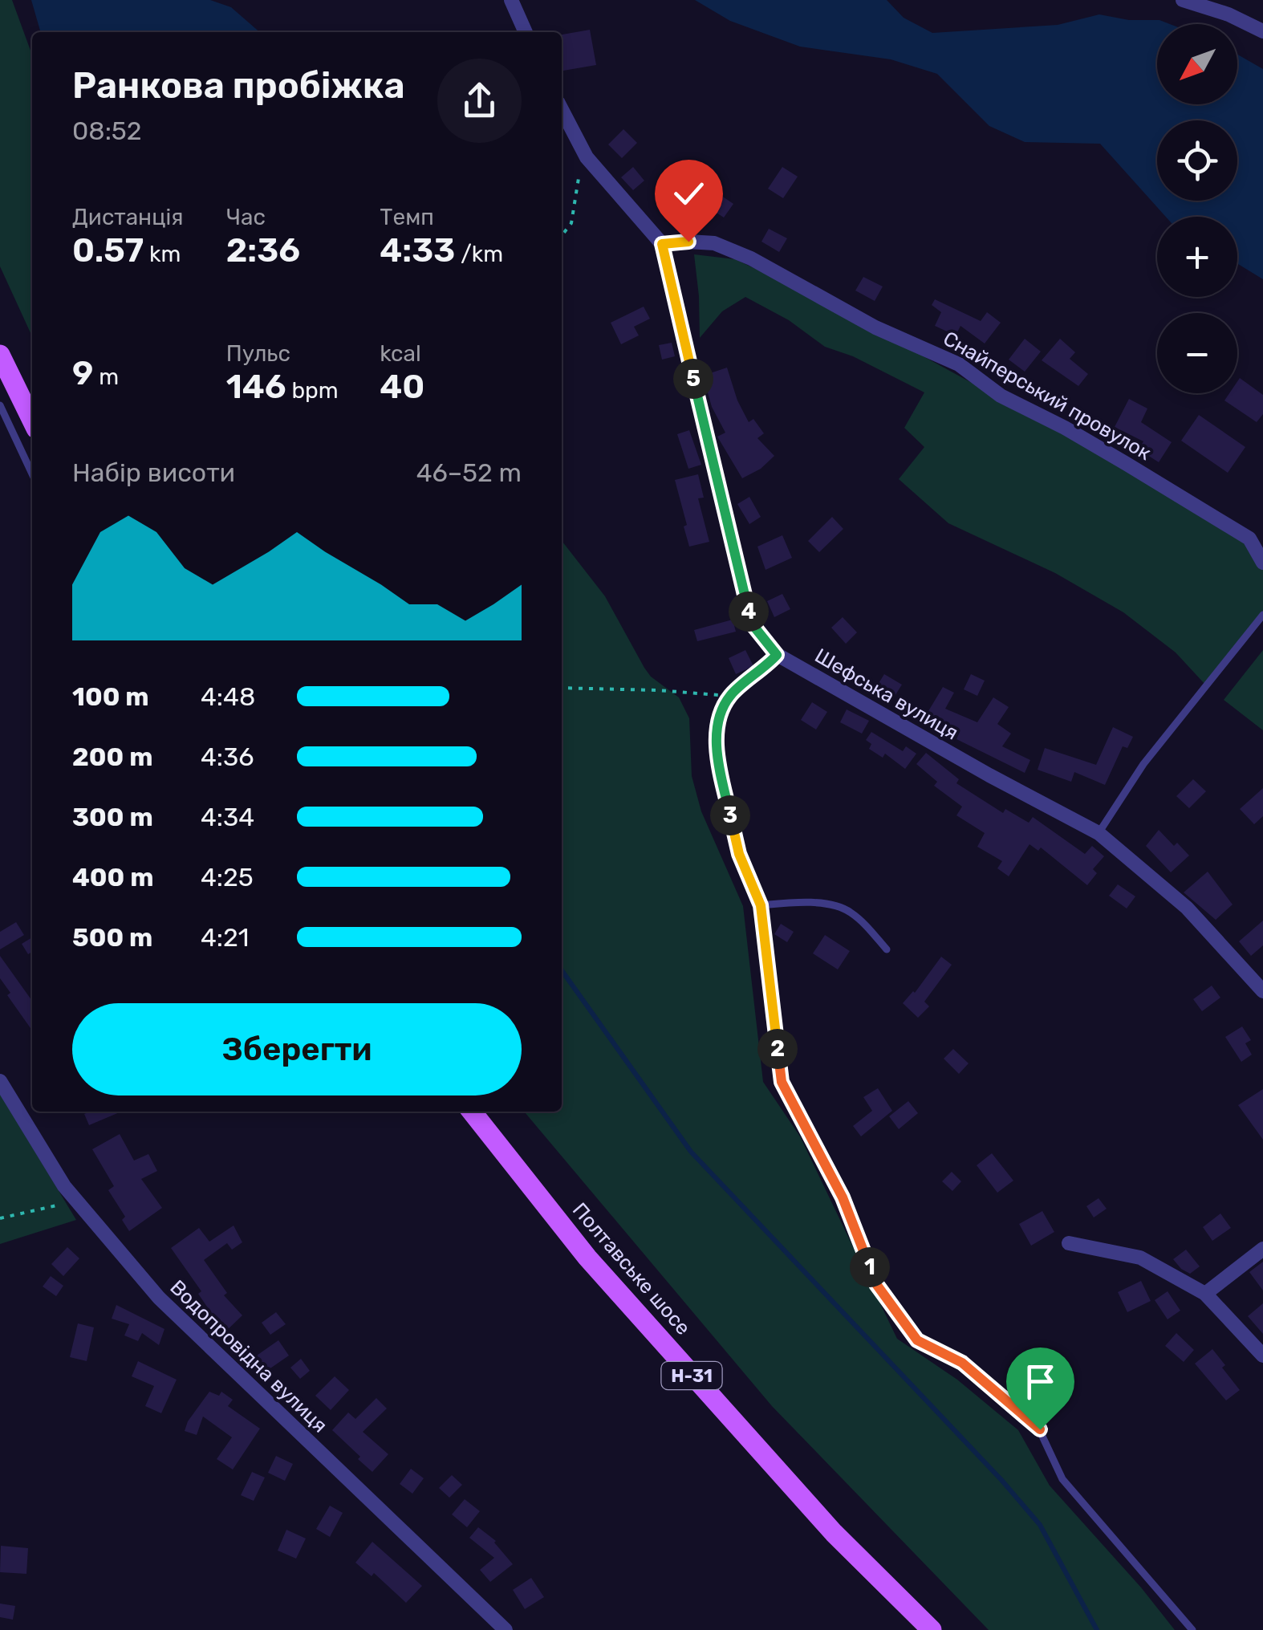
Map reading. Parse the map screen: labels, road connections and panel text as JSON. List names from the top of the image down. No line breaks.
{"streets":{"main road":["Полтавське шосе","Н-31"],"street":["Снайперський провулок","Шефська вулиця","Водопровідна вулиця"]},"crossings":[["Снайперський провулок","Шефська вулиця"]],"north":"bottom left","page":{"map_buttons":["+","−"],"heading":["Ранкова пробіжка","08:52"],"stats":[["Дистанція","0.57 km"],["Час","2:36"],["Темп","4:33 /km"],["9 m"],["Пульс","146 bpm"],["kcal","40"]],"pins":["5","4","3","2","1"],"chart":["Набір висоти","46–52 m"],"list":[{"name":"100 m","note":"4:48"},{"name":"200 m","note":"4:36"},{"name":"300 m","note":"4:34"},{"name":"400 m","note":"4:25"},{"name":"500 m","note":"4:21"}],"buttons":"Зберегти"}}
